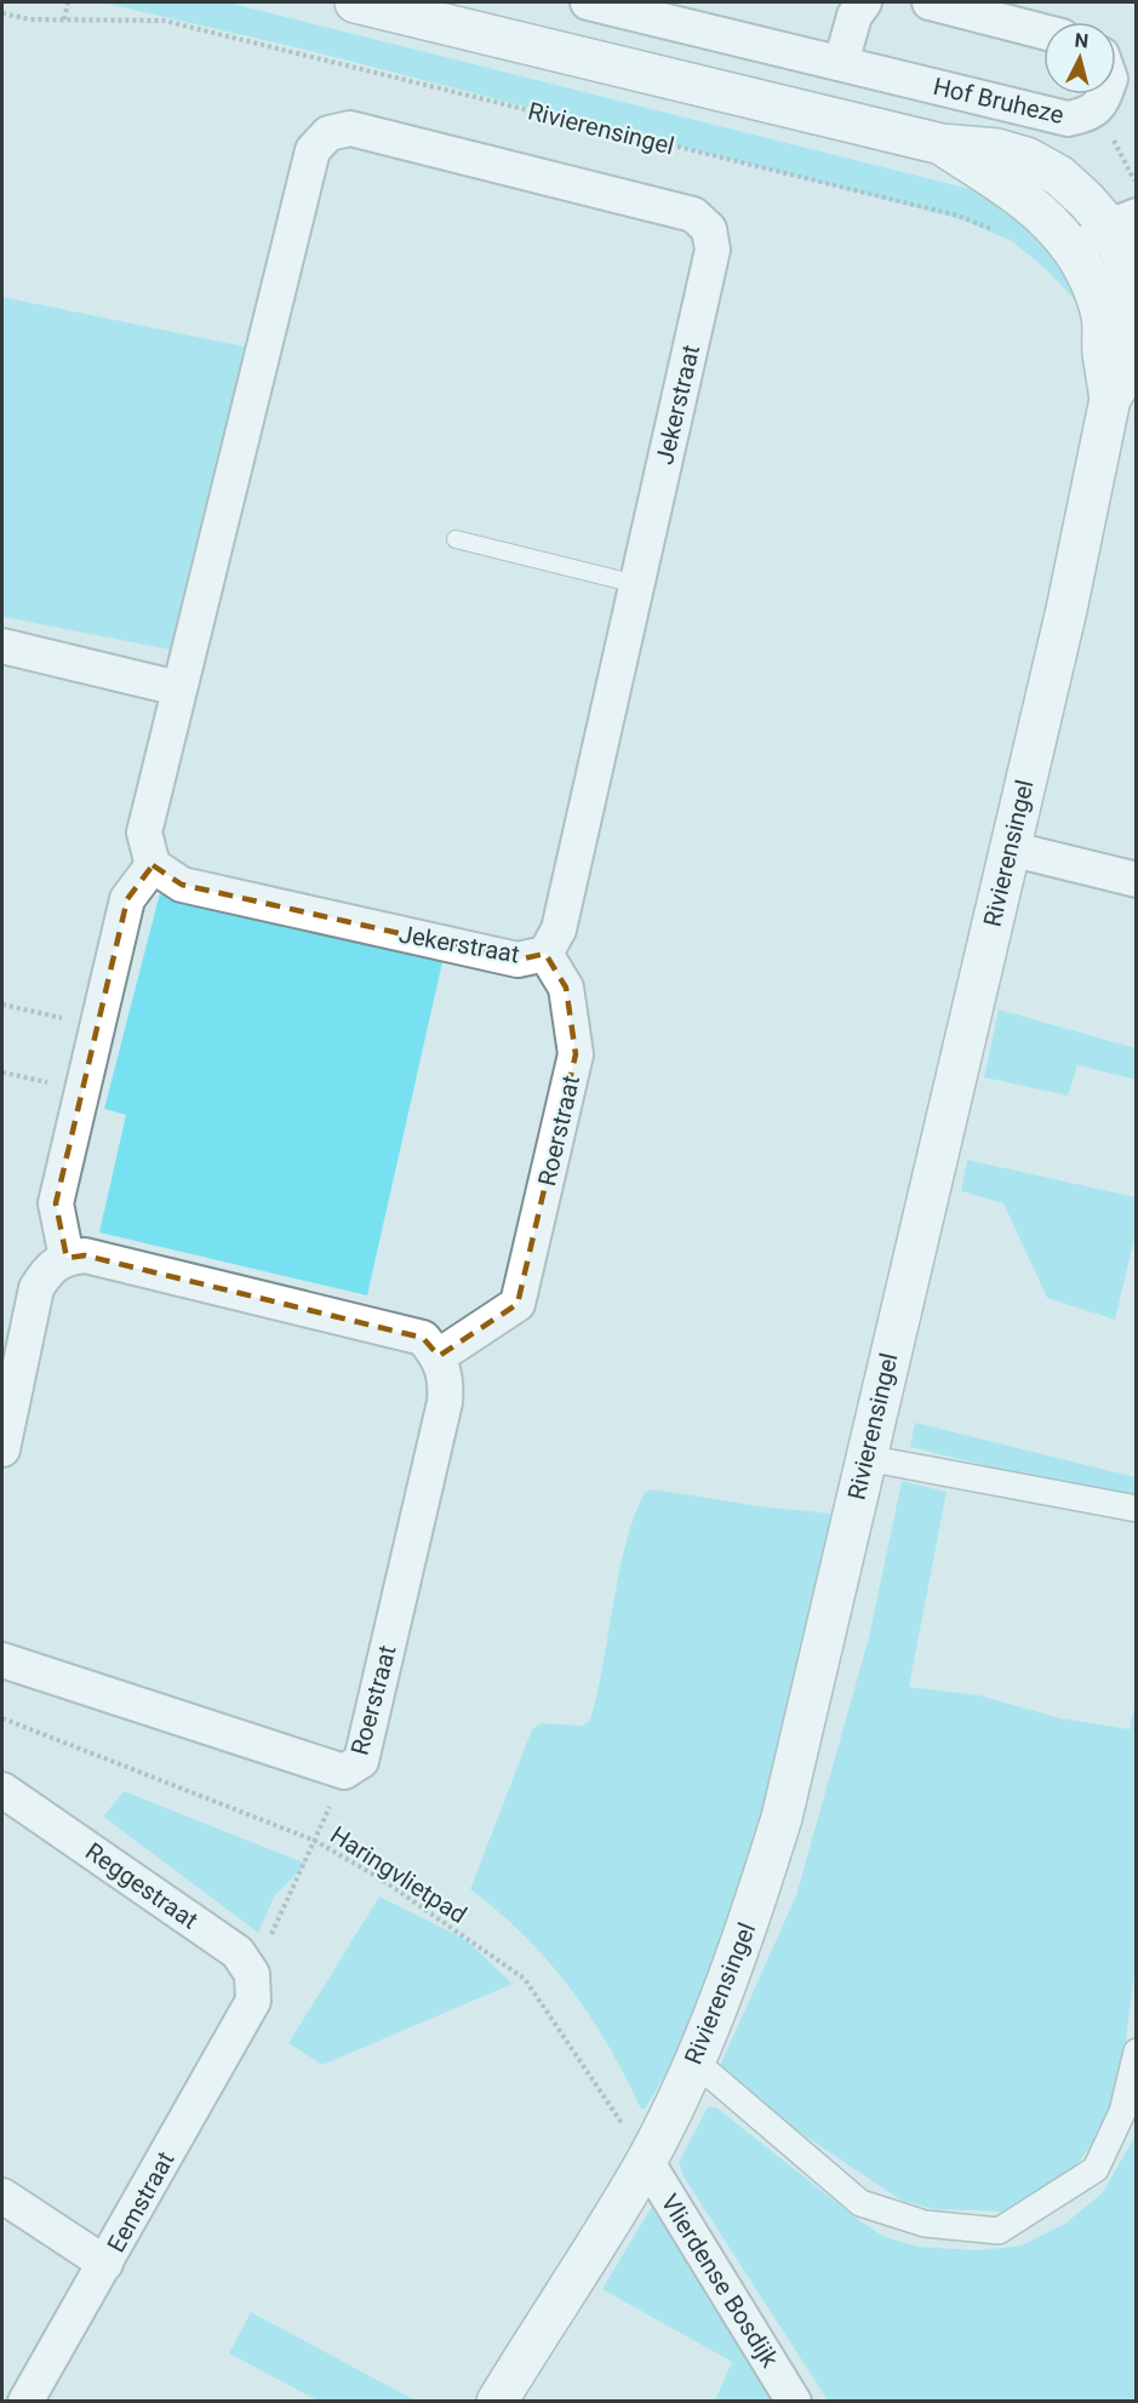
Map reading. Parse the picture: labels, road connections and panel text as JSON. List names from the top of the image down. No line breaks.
{"streets":{"street":["Hof Bruheze","Rivierensingel","Jekerstraat","Roerstraat","Reggestraat","Eemstraat","Vlierdense Bosdijk"],"path":["Haringvlietpad"]},"crossings":[["Rivierensingel","Haringvlietpad"],["Rivierensingel","Vlierdense Bosdijk"],["Jekerstraat","Roerstraat"],["Haringvlietpad","Vlierdense Bosdijk"],["Reggestraat","Eemstraat"]],"north":"top"}
